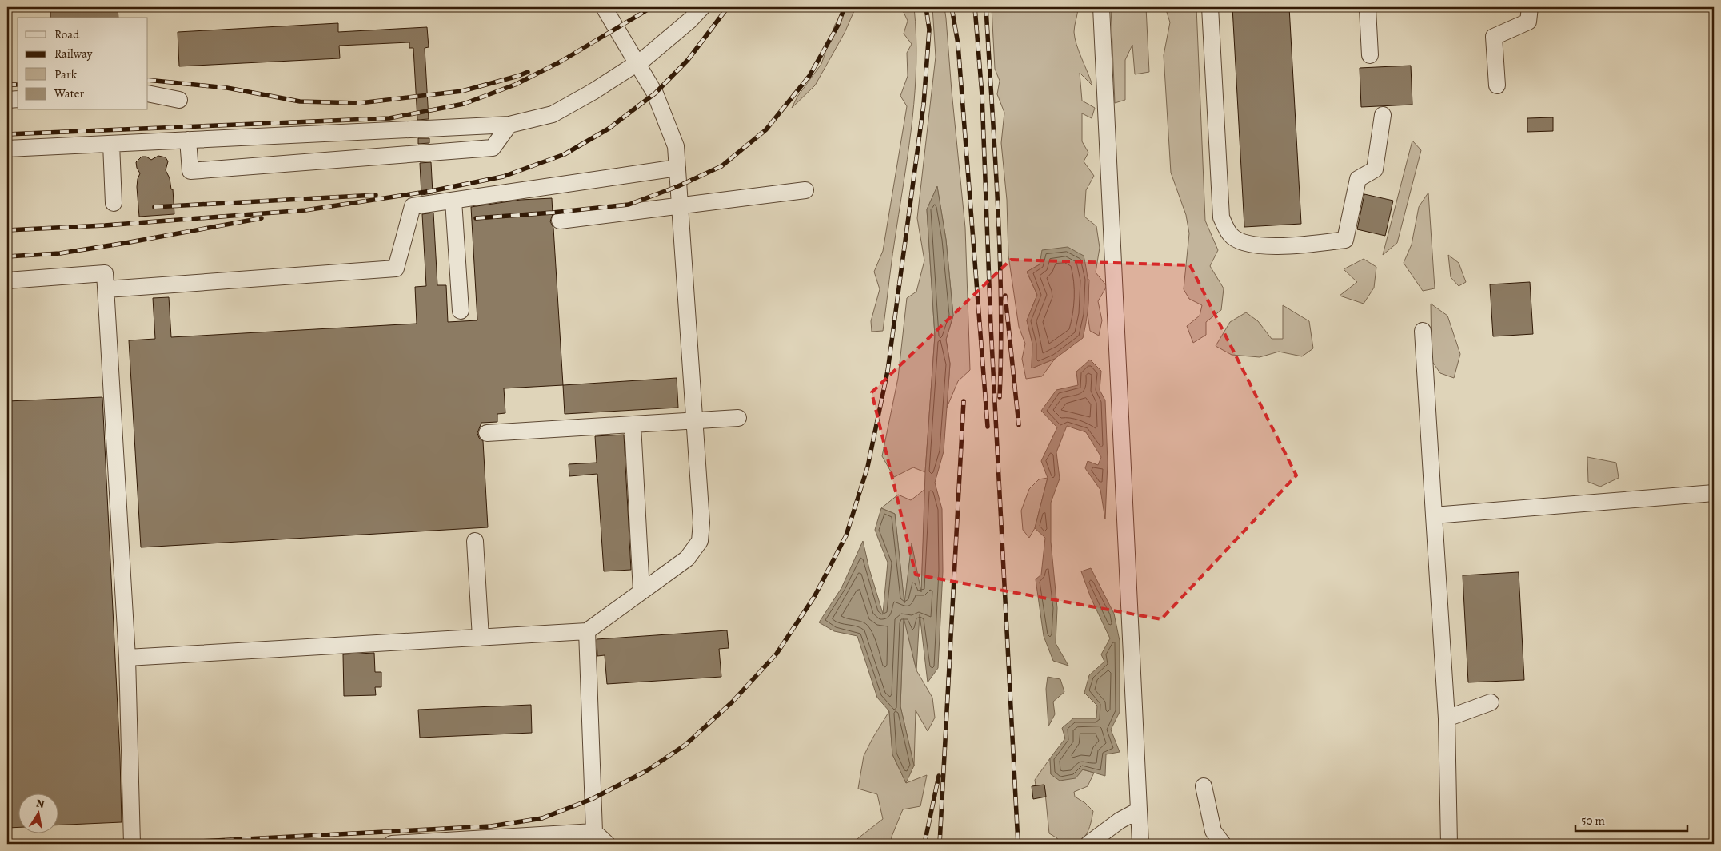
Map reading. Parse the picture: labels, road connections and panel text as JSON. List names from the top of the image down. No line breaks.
{"legend":["Road","Railway","Park","Water"],"scale_bar":"50 m","north":"top"}
